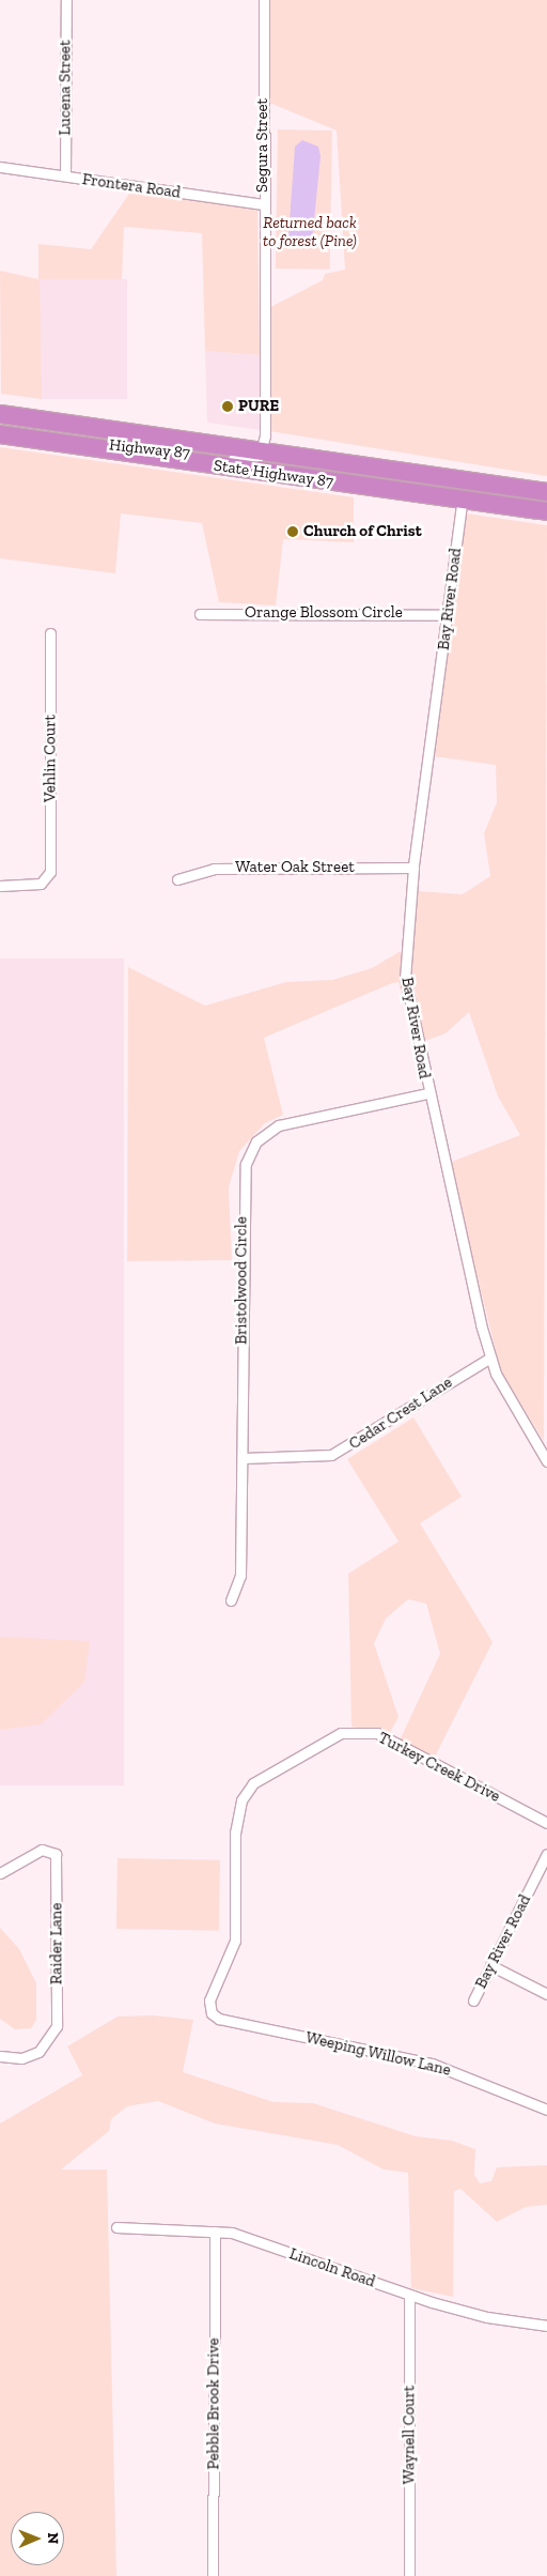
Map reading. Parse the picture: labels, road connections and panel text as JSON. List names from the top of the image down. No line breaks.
{"streets":{"highway":["State Highway 87"],"street":["Lucena Street","Segura Street","Frontera Road","Highway 87","Bay River Road","Orange Blossom Circle","Vehlin Court","Water Oak Street","Bristolwood Circle","Cedar Crest Lane","Turkey Creek Drive","Raider Lane","Weeping Willow Lane","Lincoln Road","Pebble Brook Drive","Waynell Court"]},"crossings":[["Lucena Street","Frontera Road"],["Segura Street","Frontera Road"],["Segura Street","Highway 87"],["Highway 87","State Highway 87"],["State Highway 87","Bay River Road"],["Bay River Road","Orange Blossom Circle"],["Bay River Road","Water Oak Street"],["Bay River Road","Bristolwood Circle"],["Bay River Road","Cedar Crest Lane"],["Bristolwood Circle","Cedar Crest Lane"],["Turkey Creek Drive","Weeping Willow Lane"],["Lincoln Road","Pebble Brook Drive"],["Lincoln Road","Waynell Court"]],"parks":["Returned back to forest (Pine)"],"places":["PURE","Church of Christ"],"north":"right"}
